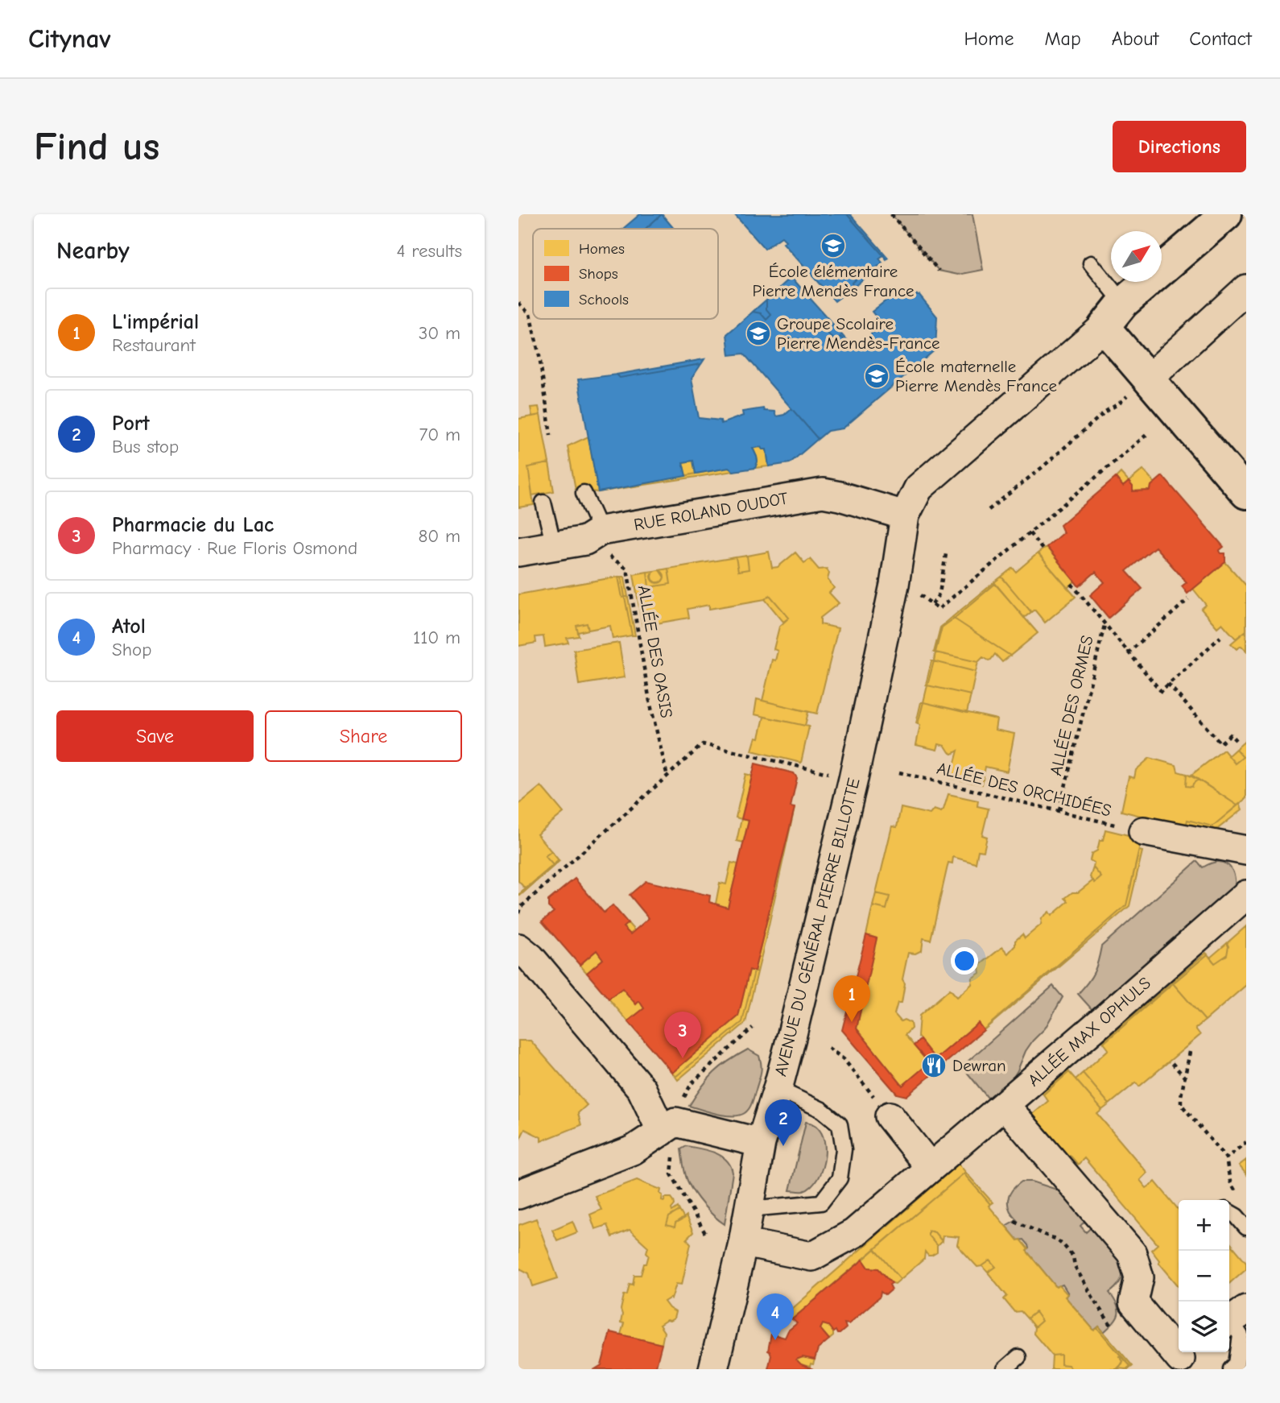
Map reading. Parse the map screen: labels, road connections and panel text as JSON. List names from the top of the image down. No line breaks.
{"streets":{"street":["RUE ROLAND OUDOT","AVENUE DU GÉNÉRAL PIERRE BILLOTTE","ALLÉE MAX OPHULS"],"path":["ALLÉE DES OASIS","ALLÉE DES ORMES","ALLÉE DES ORCHIDÉES"]},"crossings":[["RUE ROLAND OUDOT","ALLÉE DES OASIS"],["RUE ROLAND OUDOT","AVENUE DU GÉNÉRAL PIERRE BILLOTTE"],["ALLÉE DES ORMES","ALLÉE DES ORCHIDÉES"]],"places":{"school or university":["École élémentaire Pierre Mendès France","Groupe Scolaire Pierre Mendès-France","École maternelle Pierre Mendès France"],"restaurant":["Dewran"]},"legend":["Homes","Shops","Schools"],"north":"top right","page":{"header":"Citynav","nav":["Home","Map","About","Contact"],"buttons":["Directions",["Save","Share"]],"title":"Find us","heading":["Nearby","4 results"],"list":[{"mark":"1","name":"L'impérial","note":"Restaurant","value":"30 m"},{"mark":"2","name":"Port","note":"Bus stop","value":"70 m"},{"mark":"3","name":"Pharmacie du Lac","note":"Pharmacy · Rue Floris Osmond","value":"80 m"},{"mark":"4","name":"Atol","note":"Shop","value":"110 m"}],"pins":["1","3","2","4"],"map_buttons":["+","−"]}}
